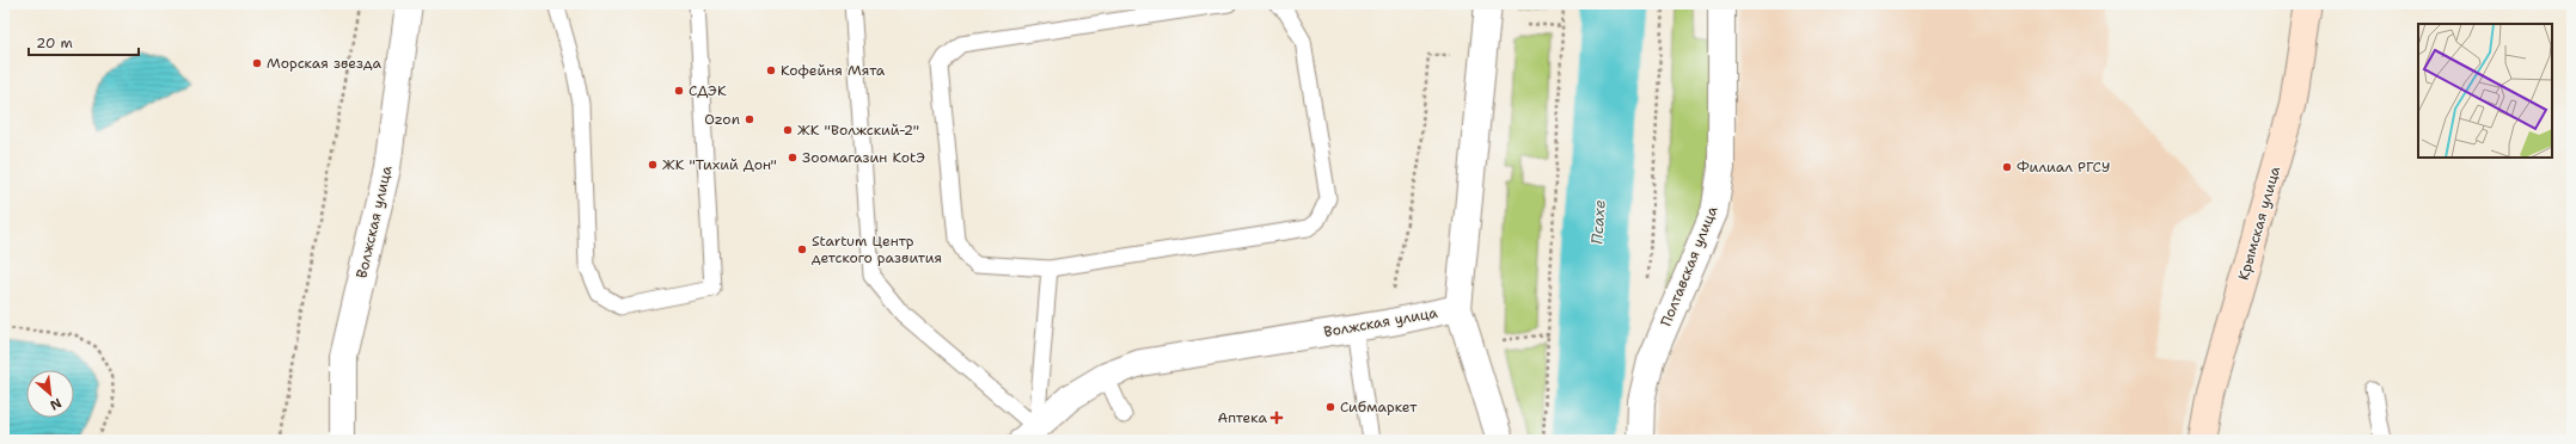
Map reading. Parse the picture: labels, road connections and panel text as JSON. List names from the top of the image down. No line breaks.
{"streets":{"street":["Волжская улица","Крымская улица","Полтавская улица"]},"water":["Псахе"],"places":{"other":["Морская звезда","Кофейня Мята","СДЭК","Ozon","ЖК \"Волжский-2\"","Зоомагазин KotЭ","ЖК \"Тихий Дон\"","Филиал РГСУ","Startum Центр детского развития","Сибмаркет"],"health":["Аптека"]},"scale_bar":"20 m","north":"bottom right"}
